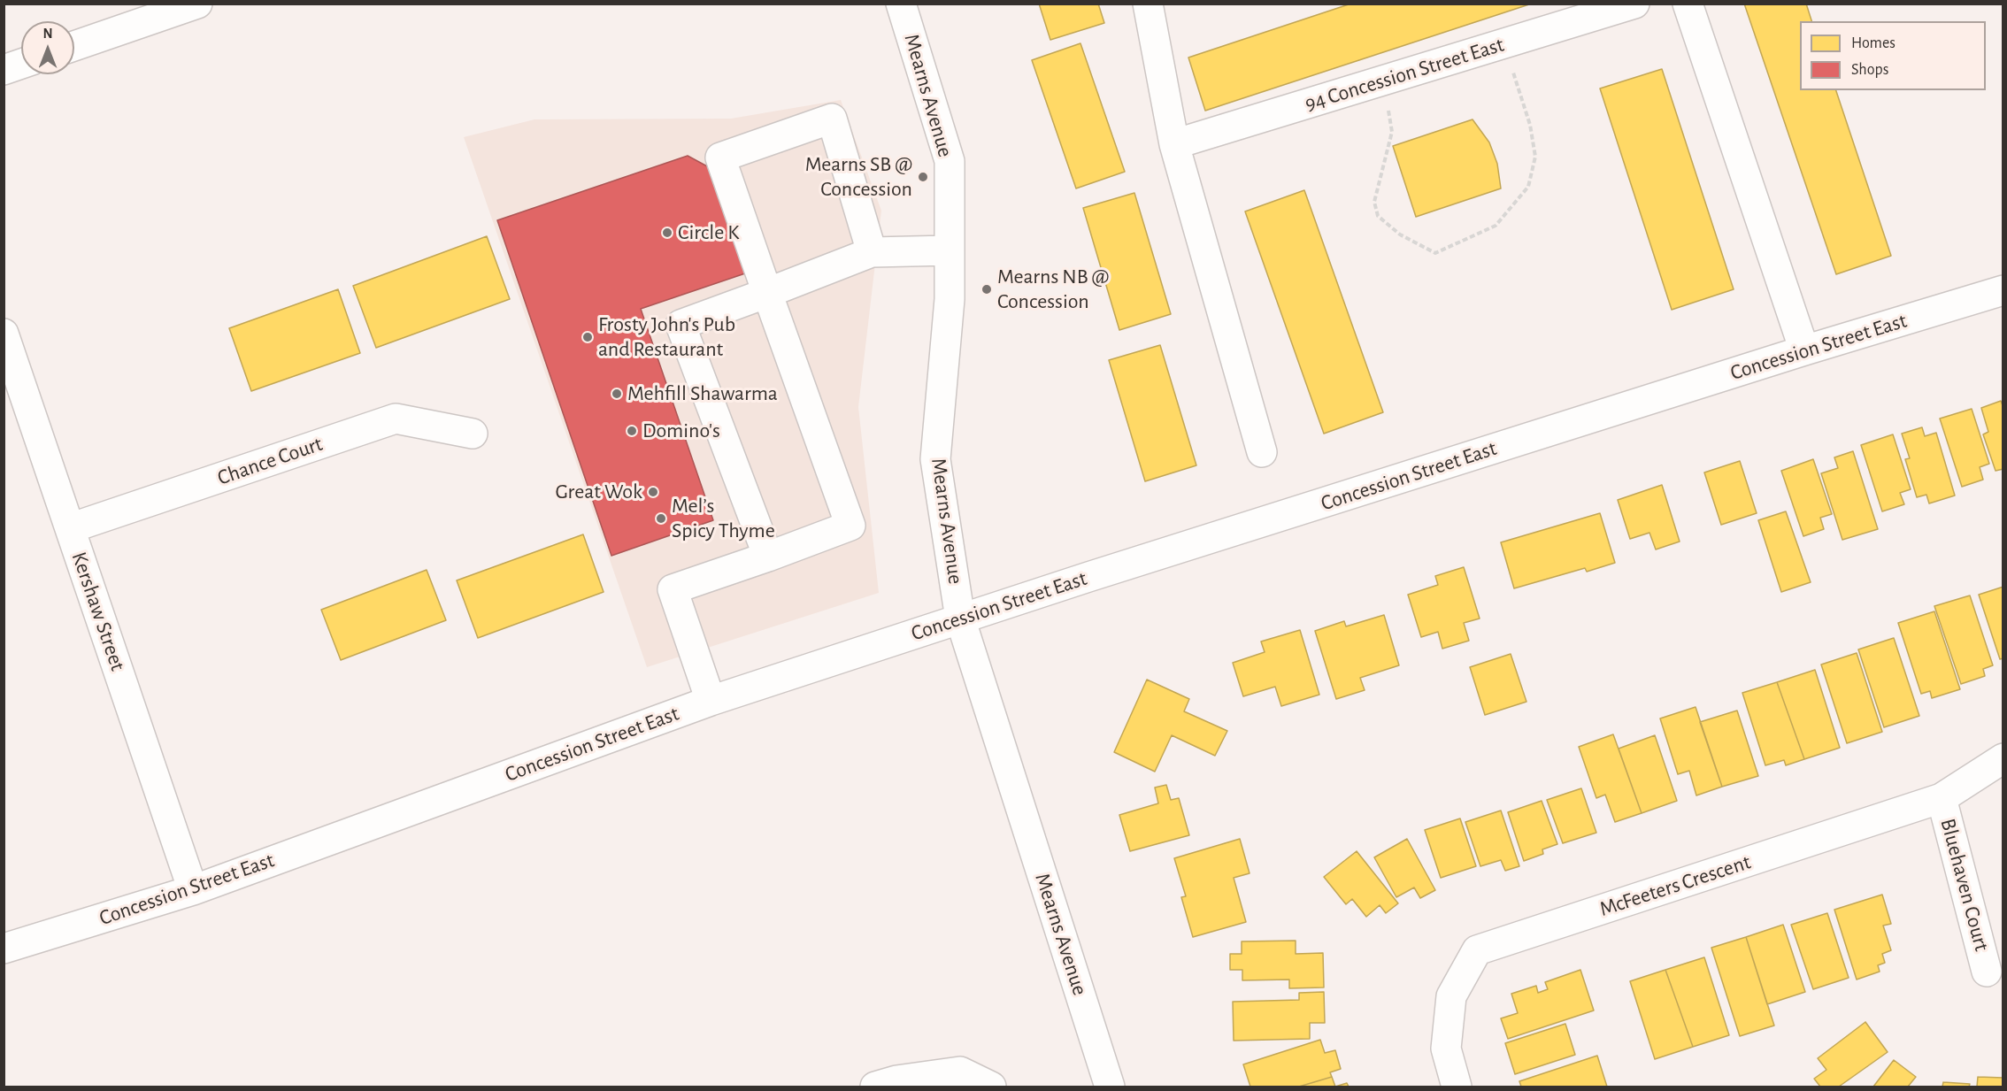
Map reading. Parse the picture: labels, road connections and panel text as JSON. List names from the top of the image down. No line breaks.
{"streets":{"street":["94 Concession Street East","Mearns Avenue","Concession Street East","Chance Court","Kershaw Street","Bluehaven Court","McFeeters Crescent"]},"crossings":[["Mearns Avenue","Concession Street East"],["Concession Street East","Kershaw Street"],["Chance Court","Kershaw Street"],["Bluehaven Court","McFeeters Crescent"]],"places":["Mearns SB @ Concession","Circle K","Mearns NB @ Concession","Frosty John's Pub and Restaurant","Mehfill Shawarma","Domino's","Great Wok","Mel’s Spicy Thyme"],"legend":["Homes","Shops"],"north":"top"}
